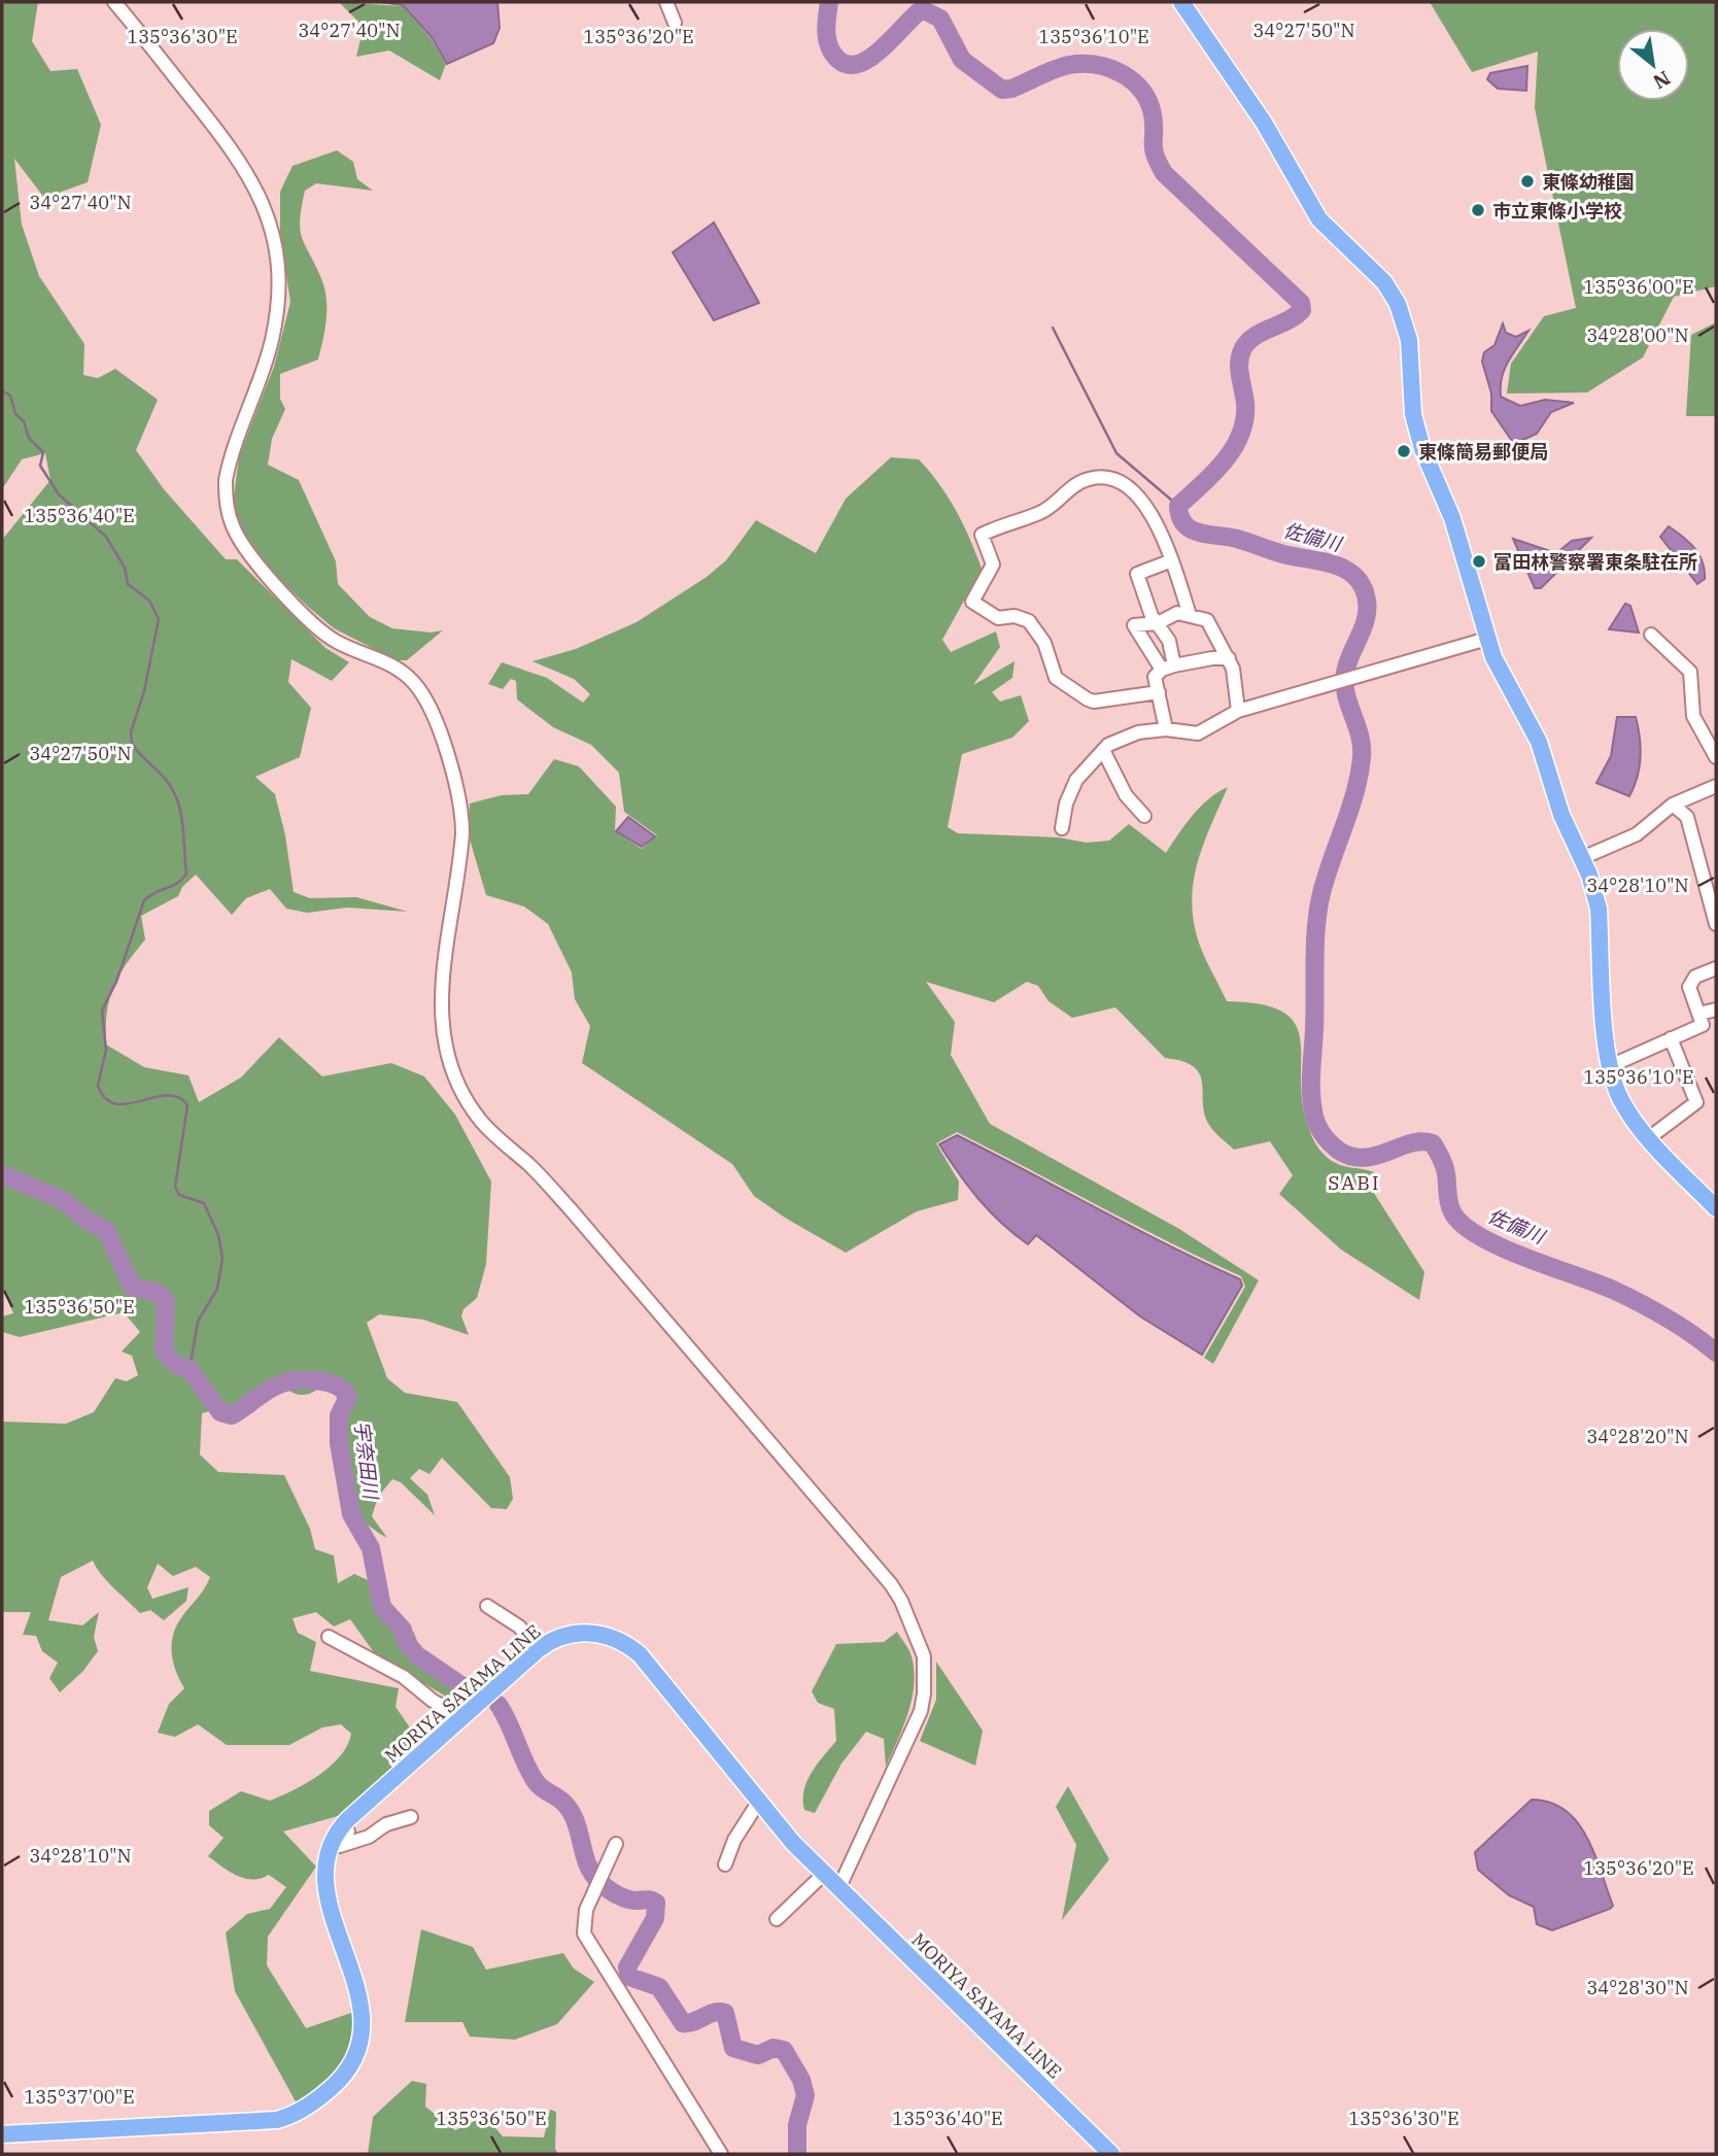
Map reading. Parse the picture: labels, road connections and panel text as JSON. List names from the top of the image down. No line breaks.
{"streets":{"main road":["MORIYA SAYAMA LINE"]},"districts":["SABI"],"water":["佐備川","宇奈田川"],"places":["東條幼稚園","市立東條小学校","東條簡易郵便局","富田林警察署東条駐在所"],"north":"bottom right","coordinates":["34°27'40\"N","34°27'50\"N","135°36'30\"E","135°36'20\"E","135°36'10\"E","135°36'00\"E","34°28'00\"N","135°36'40\"E","34°28'10\"N","135°36'50\"E","34°28'20\"N","34°28'30\"N","135°37'00\"E"]}
